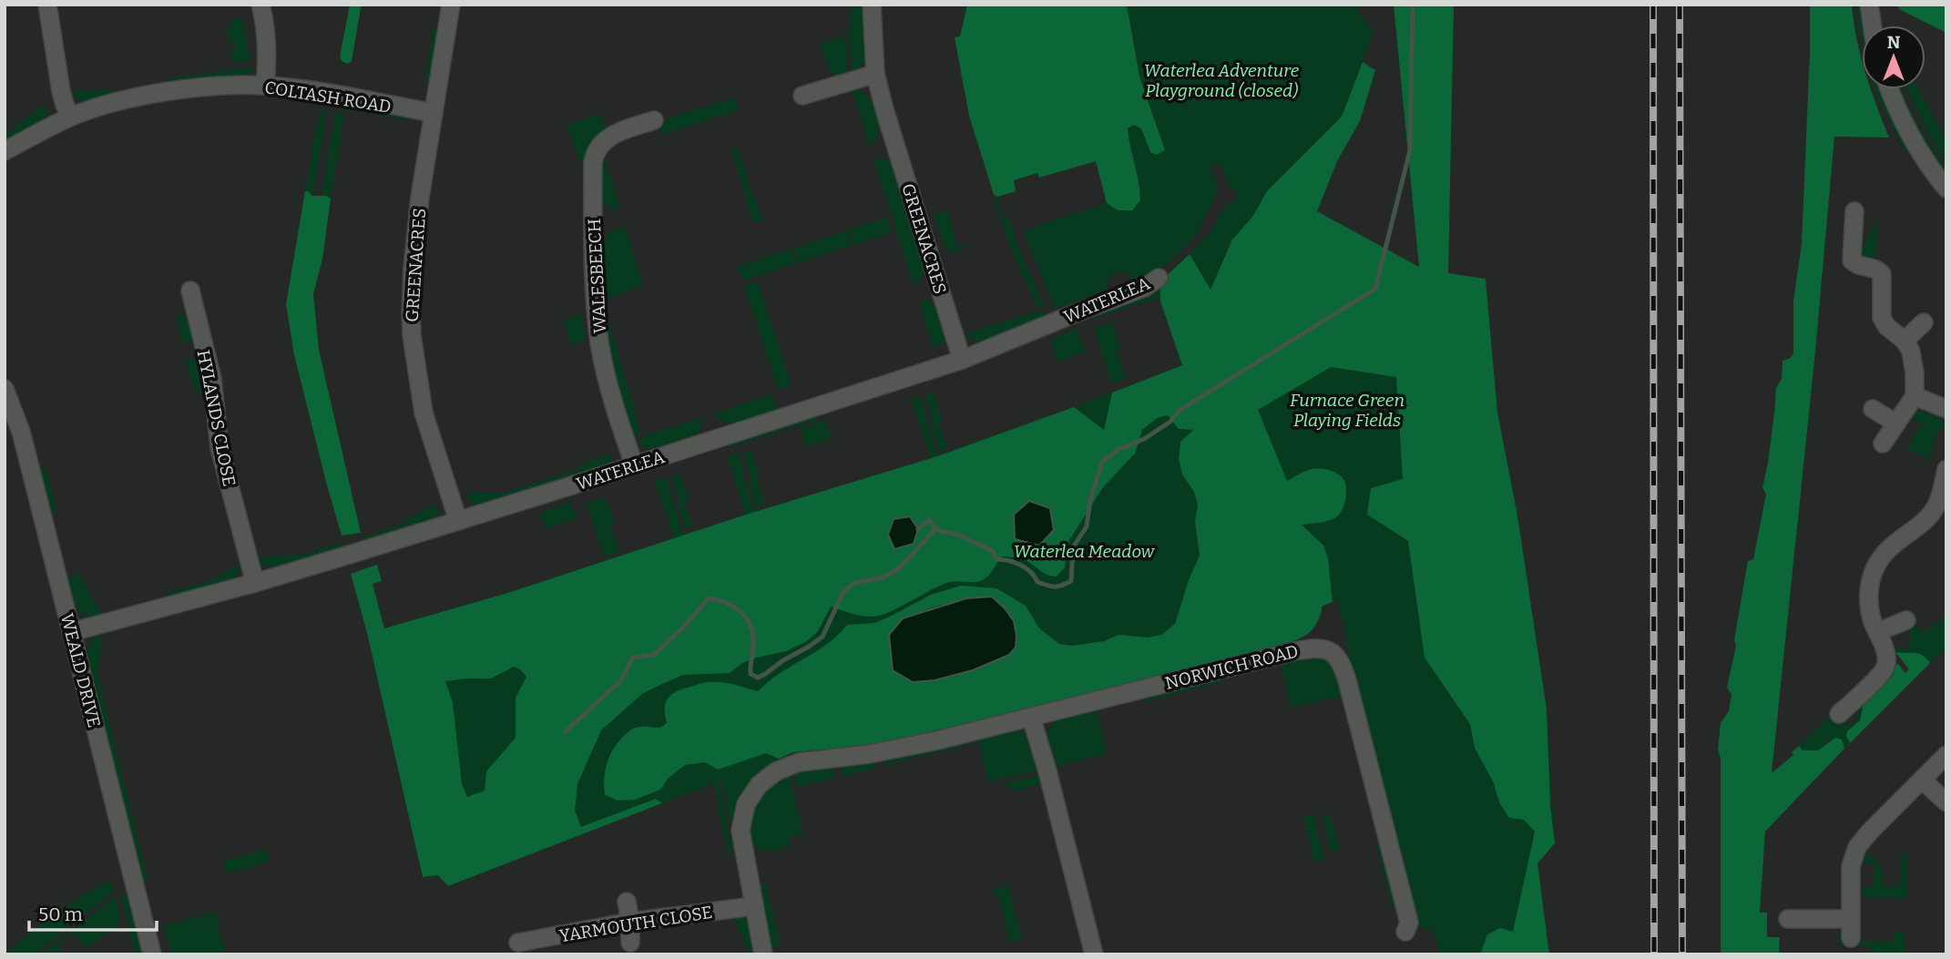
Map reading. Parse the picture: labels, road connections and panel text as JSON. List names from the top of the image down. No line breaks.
{"streets":{"street":["COLTASH ROAD","GREENACRES","WALESBEECH","WATERLEA","HYLANDS CLOSE","NORWICH ROAD","WEALD DRIVE","YARMOUTH CLOSE"]},"crossings":[["COLTASH ROAD","GREENACRES"],["GREENACRES","WATERLEA"],["WALESBEECH","WATERLEA"],["WATERLEA","HYLANDS CLOSE"],["WATERLEA","WEALD DRIVE"],["NORWICH ROAD","YARMOUTH CLOSE"]],"parks":["Waterlea Adventure Playground (closed)","Furnace Green Playing Fields","Waterlea Meadow"],"scale_bar":"50 m","north":"top"}
